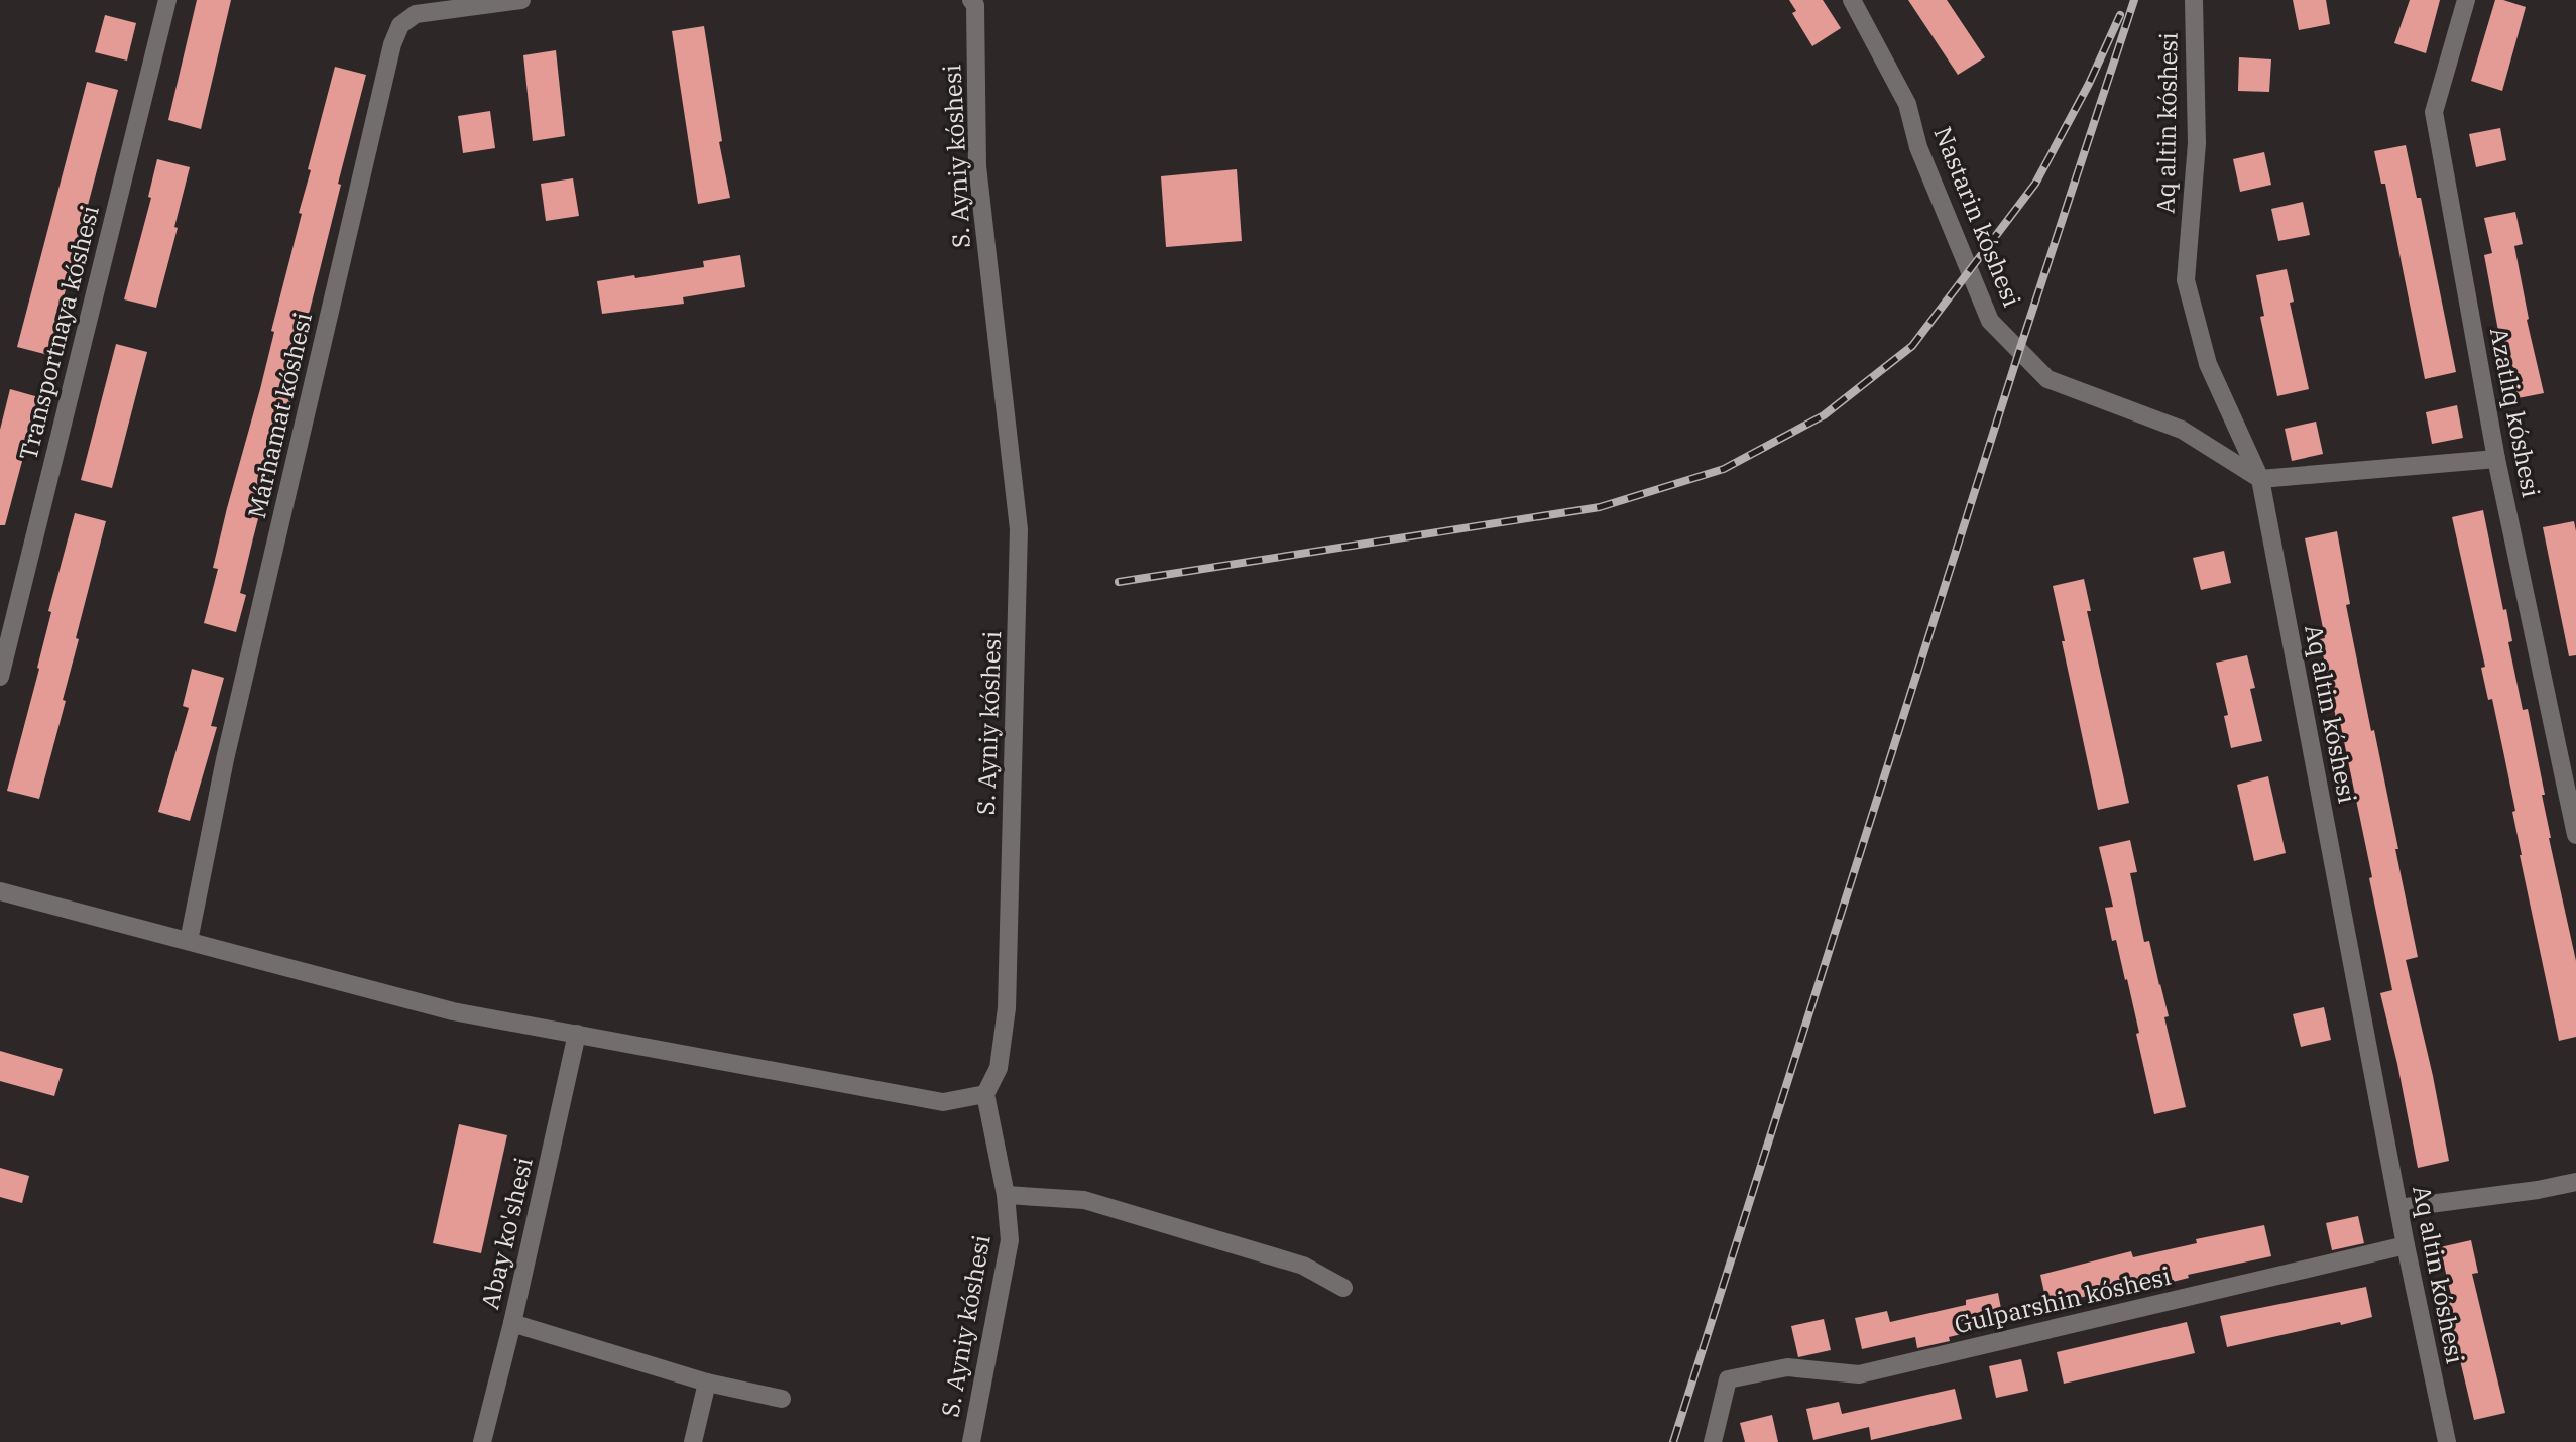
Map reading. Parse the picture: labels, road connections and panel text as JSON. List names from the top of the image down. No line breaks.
{"streets":{"street":["Aq altin kóshesi","S. Ayniy kóshesi","Nastarin kóshesi","Transportnaya kóshesi","Azatliq kóshesi","Márhamat kóshesi","Abay ko'shesi","Gulparshin kóshesi"]},"crossings":[["Aq altin kóshesi","Nastarin kóshesi"],["Aq altin kóshesi","Gulparshin kóshesi"]]}
